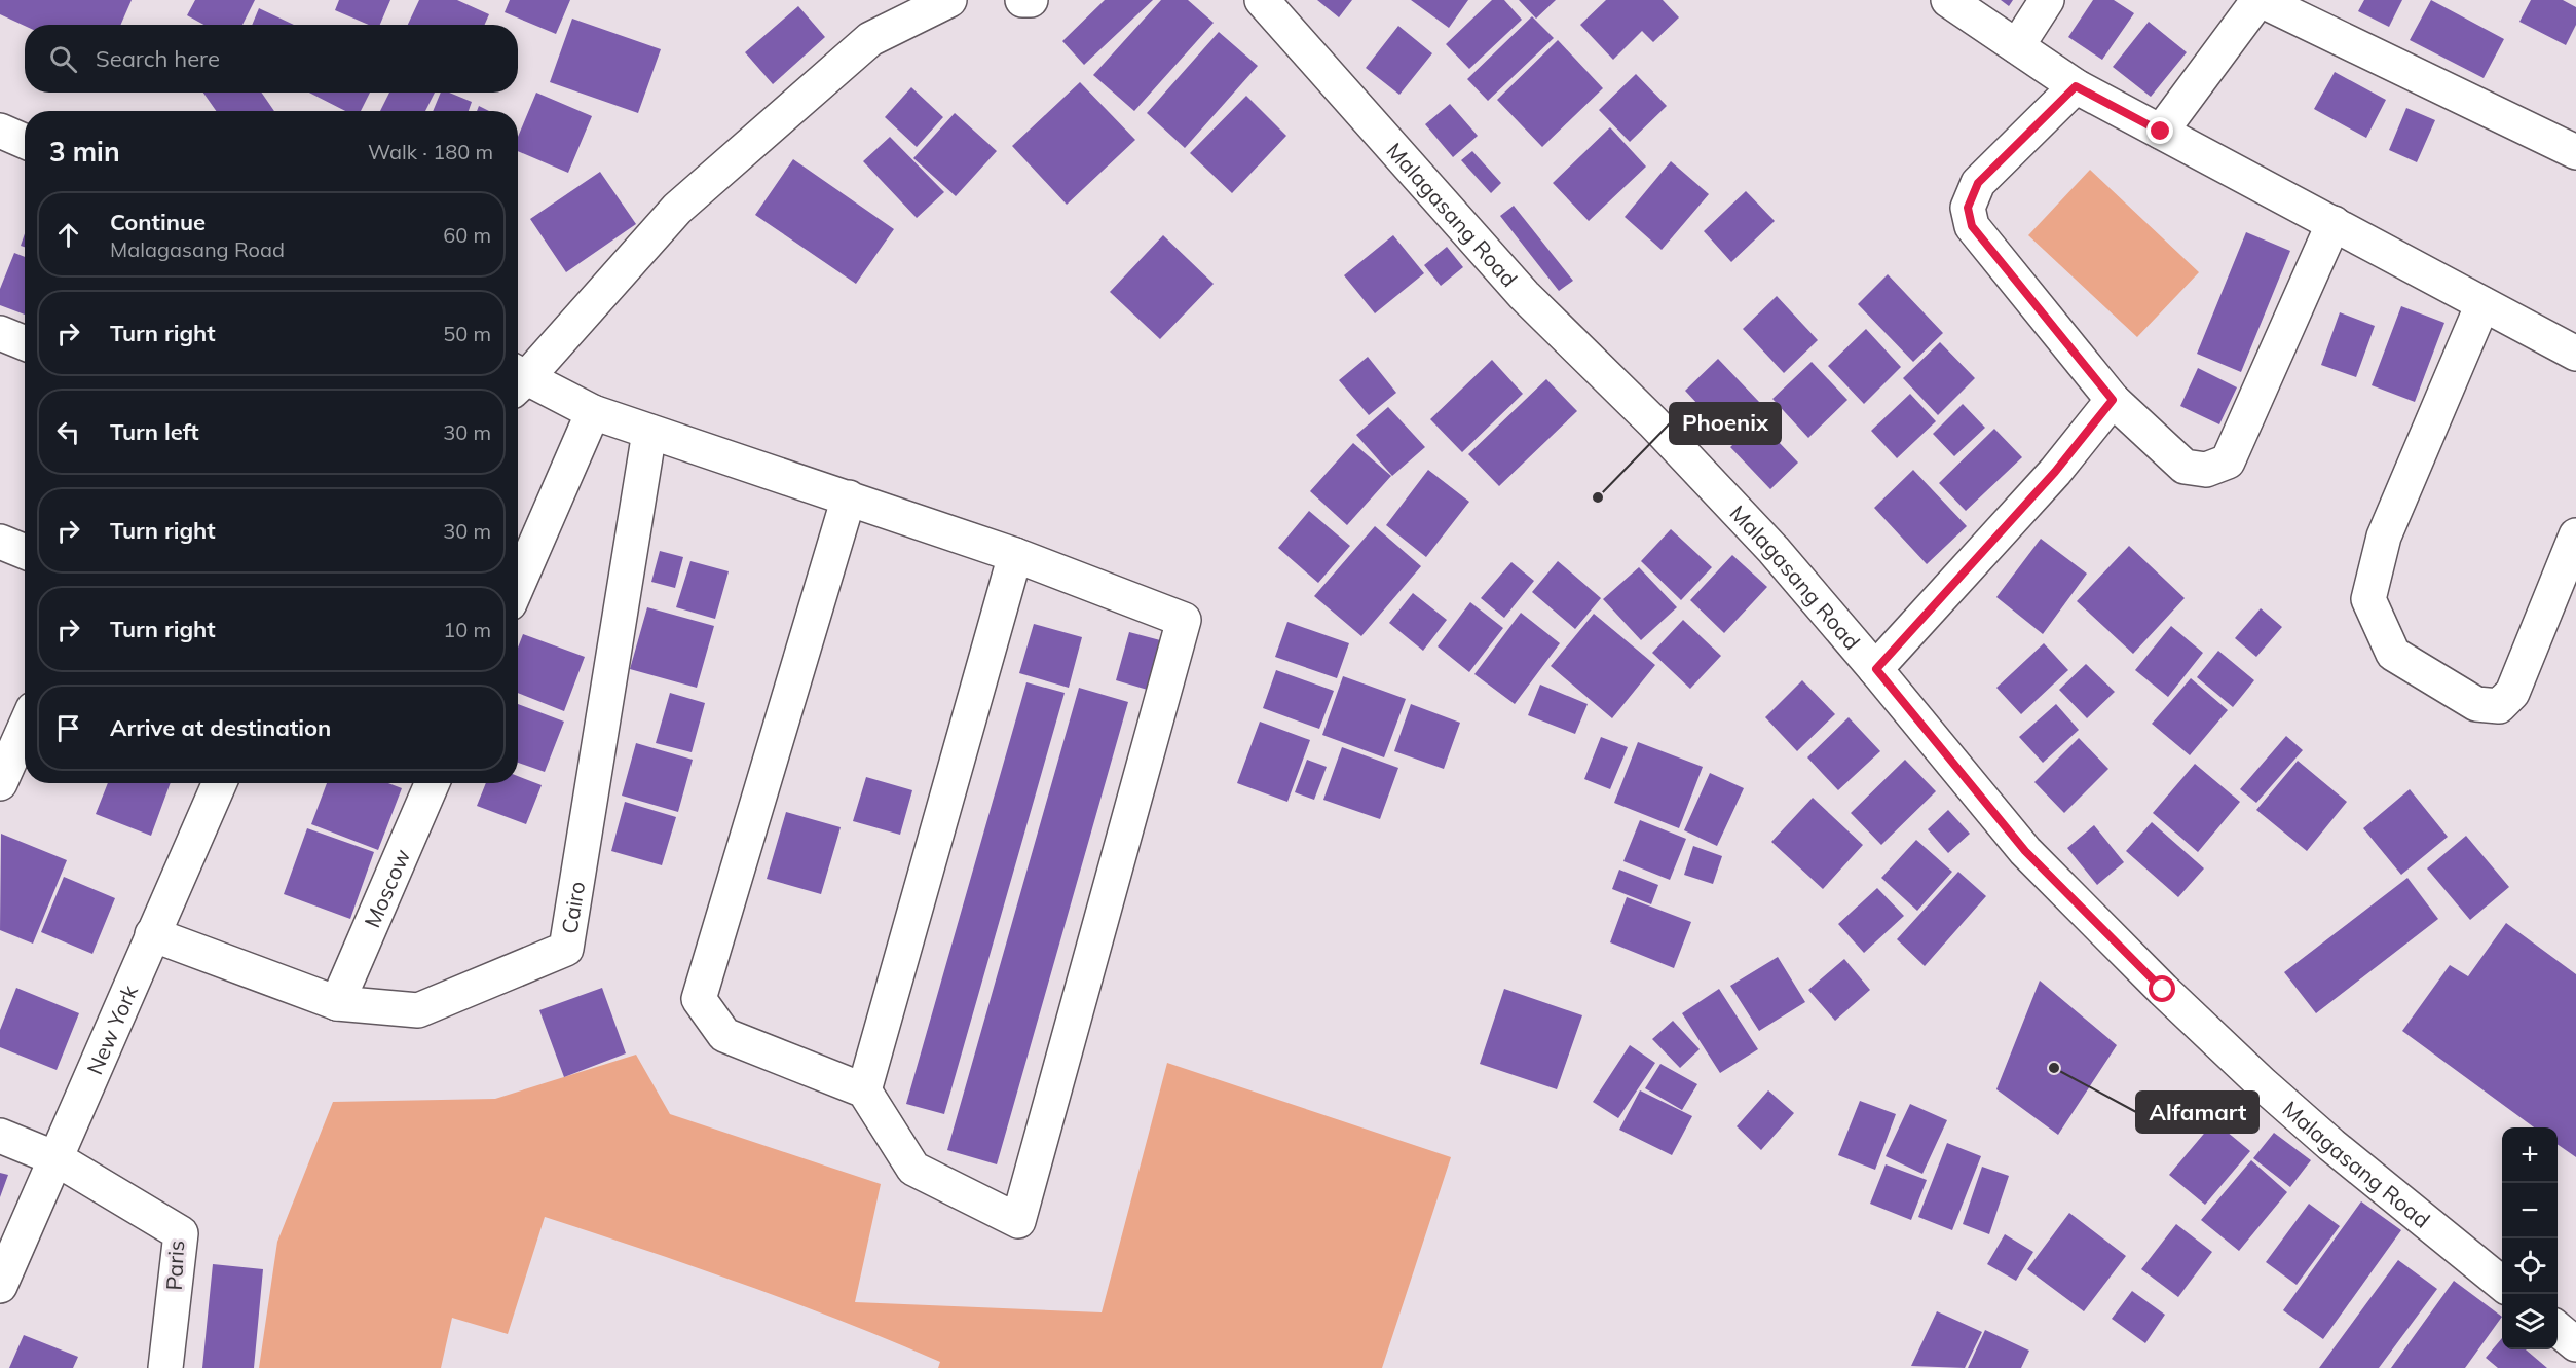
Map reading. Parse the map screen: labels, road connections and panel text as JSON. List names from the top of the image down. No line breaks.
{"streets":{"street":["Malagasang Road","Moscow","Cairo","New York","Paris"]},"crossings":[["Moscow","Cairo"],["Cairo","New York"],["New York","Paris"]],"places":["Phoenix","Alfamart"],"page":{"search":"Search here","heading":["3 min","Walk · 180 m"],"list":[["Continue","Malagasang Road","60 m"],["Turn right","50 m"],["Turn left","30 m"],["Turn right","30 m"],["Turn right","10 m"],"Arrive at destination"],"map_buttons":["+","−"]}}
